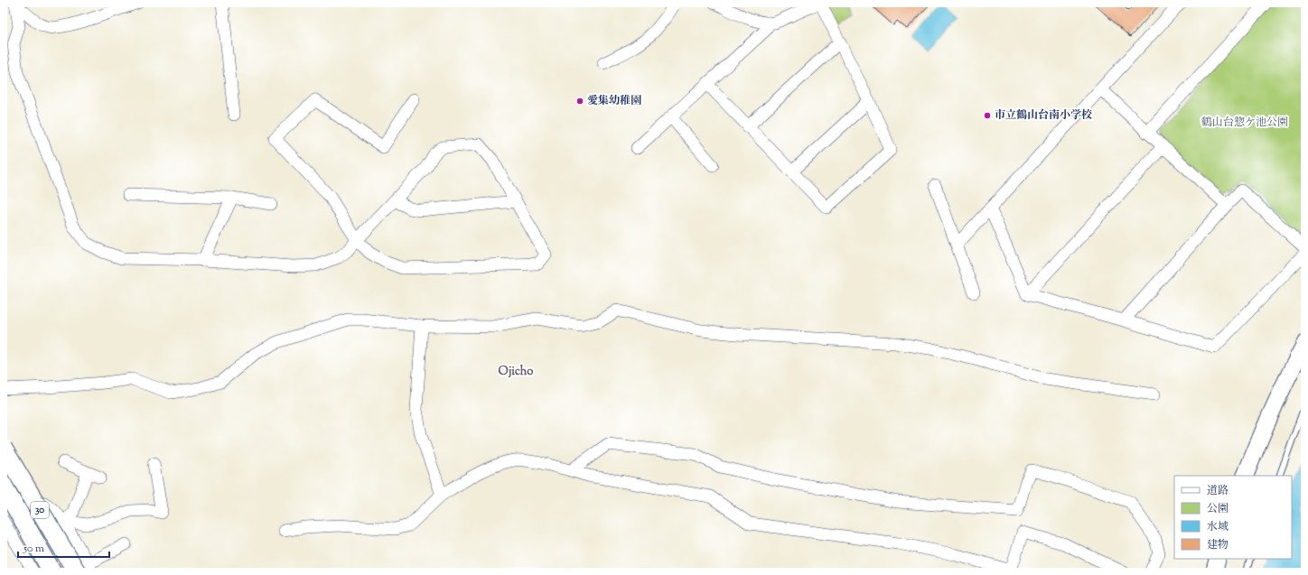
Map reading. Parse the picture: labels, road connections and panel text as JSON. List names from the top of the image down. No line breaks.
{"streets":{"main road":["30"]},"districts":["Ojicho"],"parks":["鶴山台惣ケ池公園"],"places":["愛集幼稚園","市立鶴山台南小学校"],"legend":["道路","公園","水域","建物"],"scale_bar":"50 m"}
